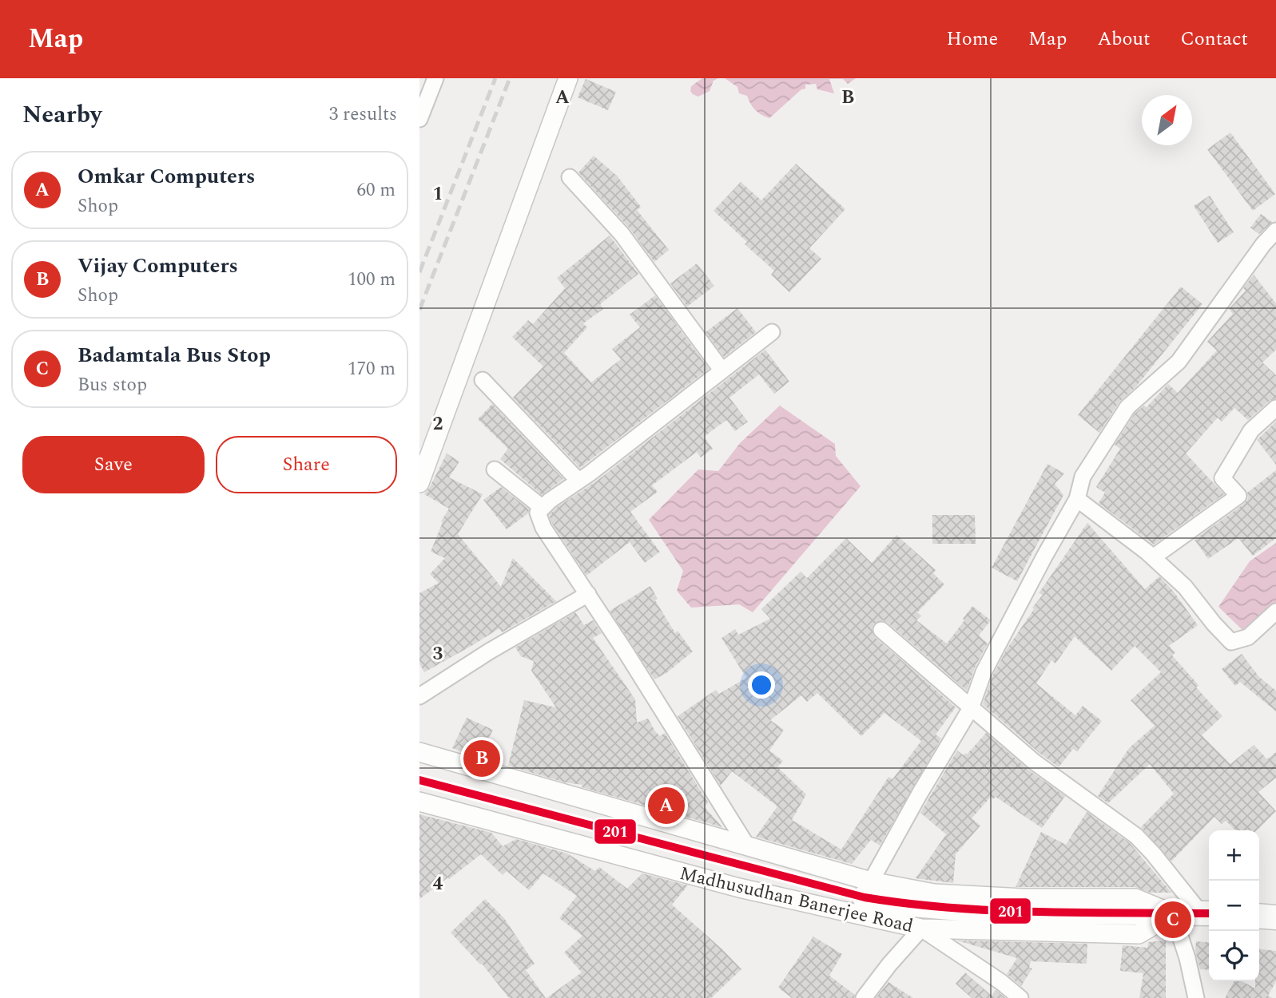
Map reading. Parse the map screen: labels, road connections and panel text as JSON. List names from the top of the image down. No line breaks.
{"streets":{"street":["Madhusudhan Banerjee Road"]},"lines":["transit line 201"],"north":"top right","page":{"header":"Map","nav":["Home","Map","About","Contact"],"heading":["Nearby","3 results"],"list":[{"mark":"A","name":"Omkar Computers","note":"Shop","value":"60 m"},{"mark":"B","name":"Vijay Computers","note":"Shop","value":"100 m"},{"mark":"C","name":"Badamtala Bus Stop","note":"Bus stop","value":"170 m"}],"buttons":["Save","Share"],"pins":["B","A","C"],"map_buttons":["+","−"]},"grid":{"columns":["A","B"],"rows":["1","2","3","4"]}}
